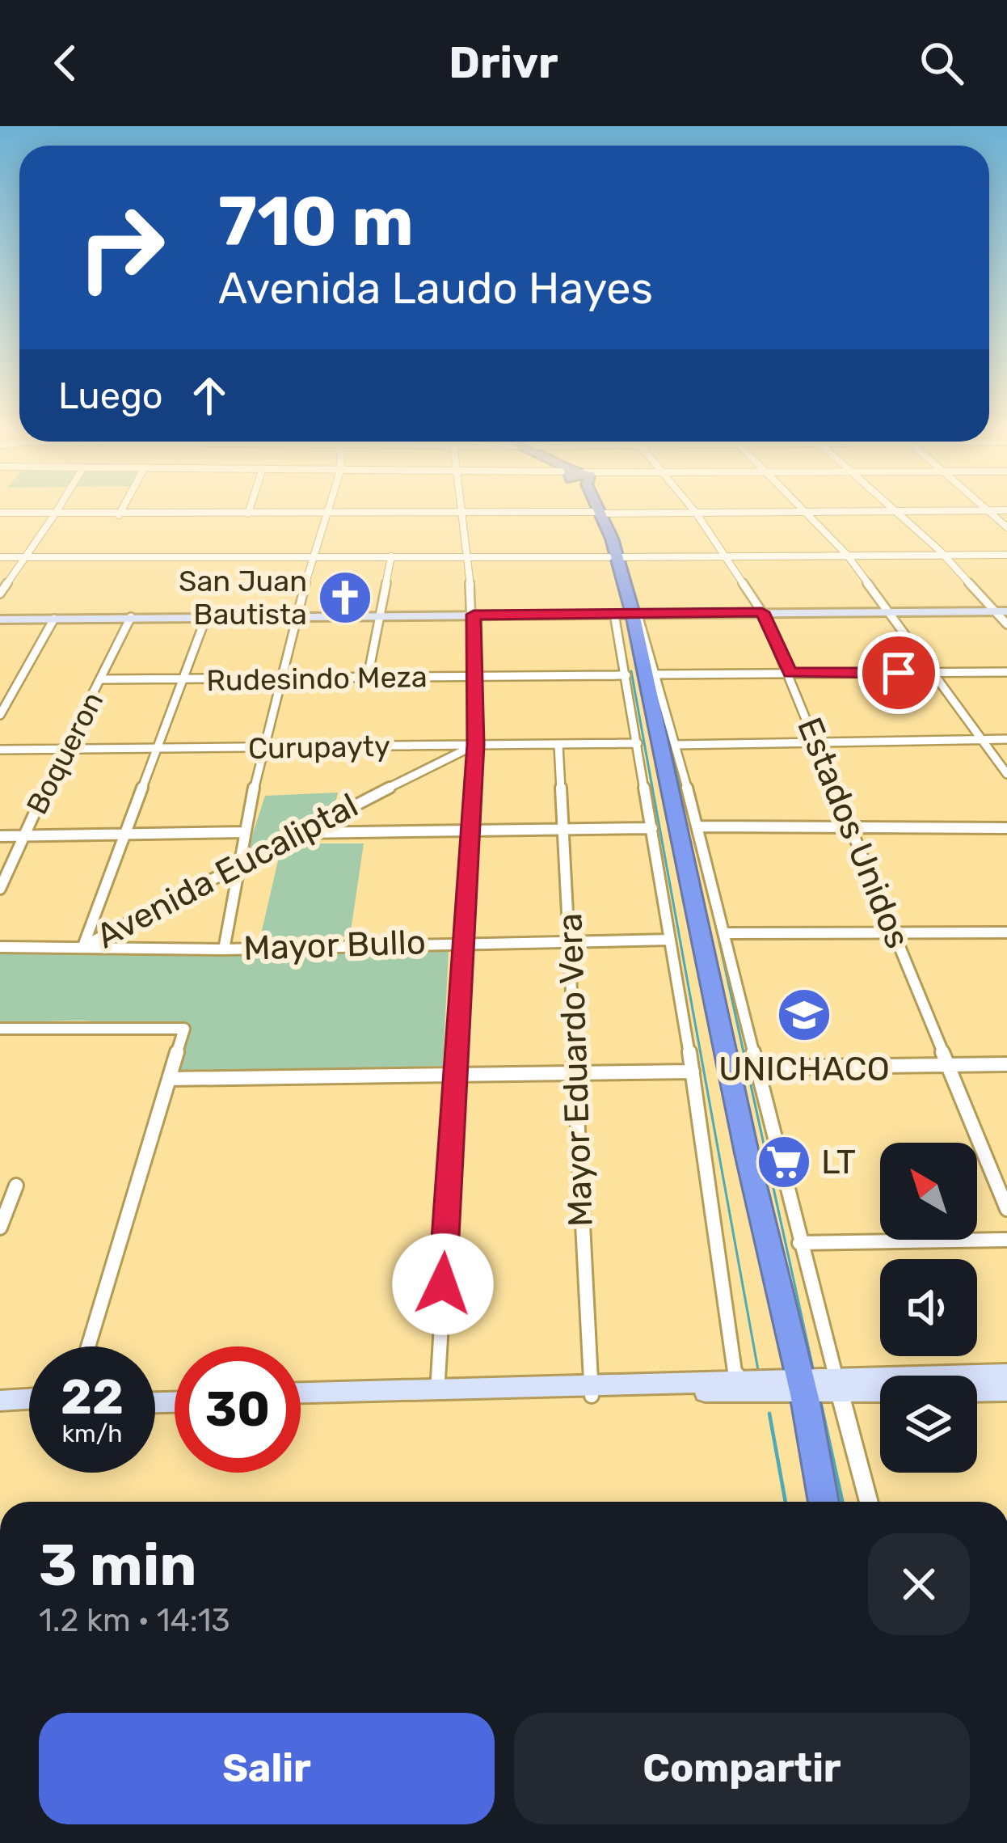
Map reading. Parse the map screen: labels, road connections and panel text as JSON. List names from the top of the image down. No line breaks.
{"streets":{"street":["Rudesindo Meza","Curupayty","Boqueron","Estados Unidos","Avenida Eucaliptal","Mayor Bullo","Mayor Eduardo Vera"]},"crossings":[["Rudesindo Meza","Boqueron"],["Curupayty","Boqueron"],["Curupayty","Avenida Eucaliptal"],["Curupayty","Mayor Eduardo Vera"],["Avenida Eucaliptal","Mayor Bullo"],["Mayor Bullo","Mayor Eduardo Vera"]],"places":{"church":["San Juan Bautista"],"school or university":["UNICHACO"],"supermarket":["LT"]},"north":"top left","page":{"header":"Drivr","turn":["710 m","Avenida Laudo Hayes"],"then":"Luego","speed":"22 km/h","limit":"30","heading":["3 min","1.2 km · 14:13"],"buttons":["Salir","Compartir"]}}
